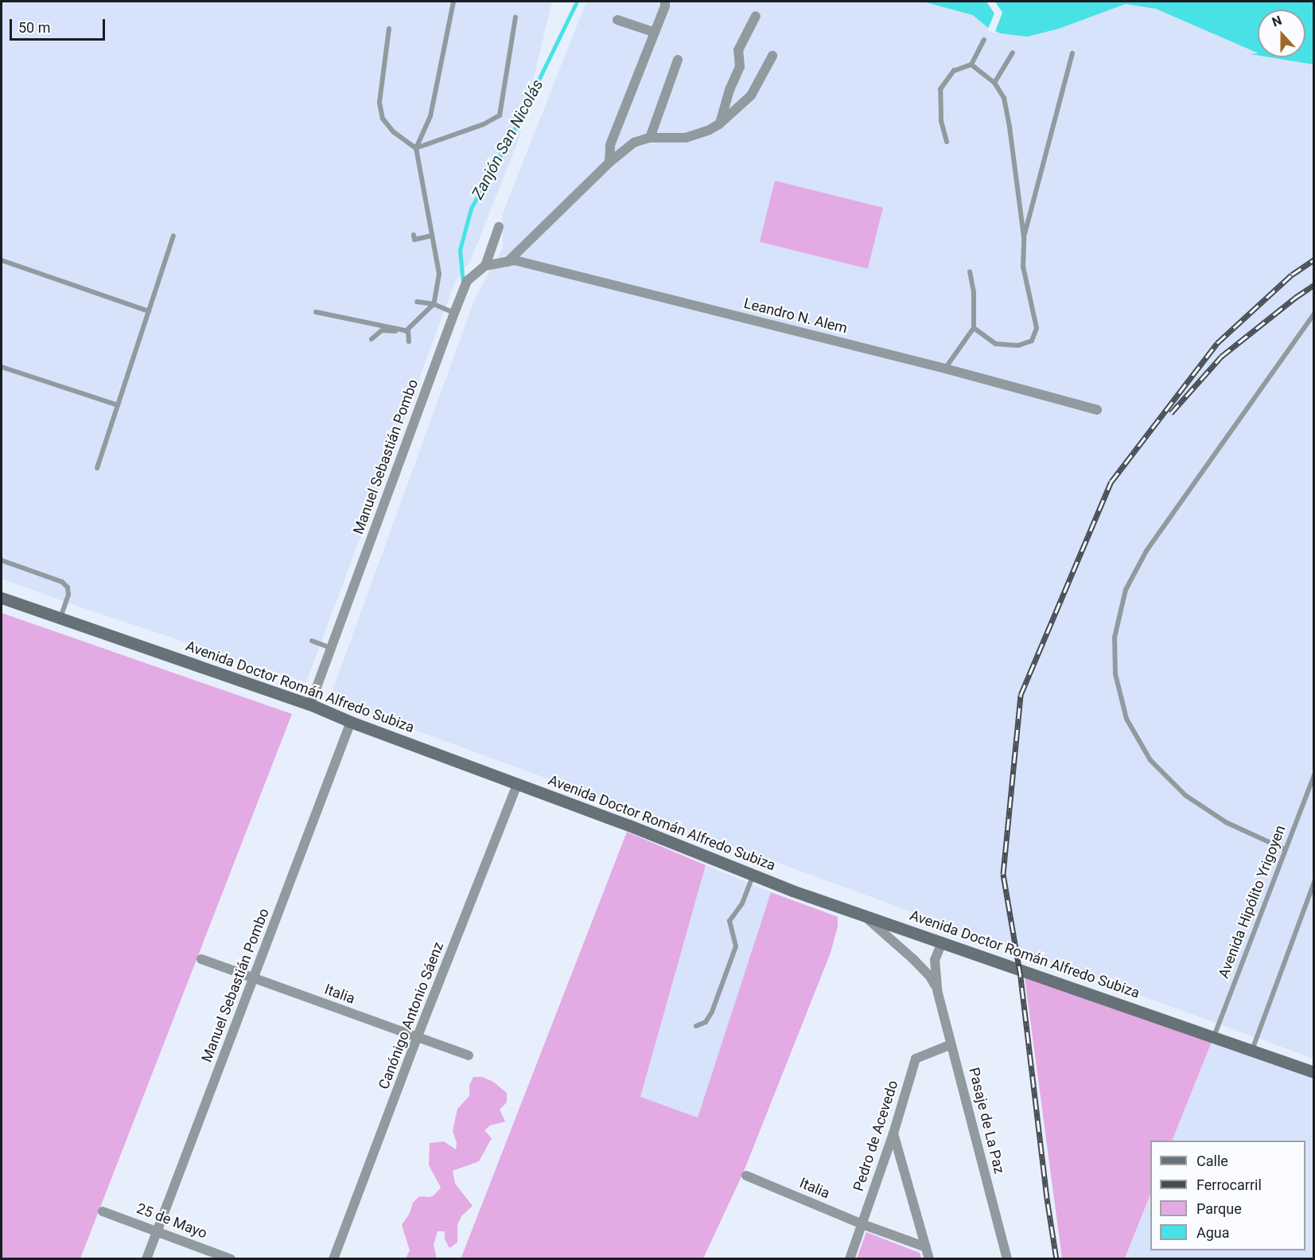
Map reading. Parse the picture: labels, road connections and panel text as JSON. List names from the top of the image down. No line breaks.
{"streets":{"main road":["Avenida Doctor Román Alfredo Subiza"],"street":["Leandro N. Alem","Manuel Sebastián Pombo","Italia","Canónigo Antonio Sáenz","Pasaje de La Paz","Pedro de Acevedo","25 de Mayo"],"lane":["Avenida Hipólito Yrigoyen"]},"crossings":[["Leandro N. Alem","Manuel Sebastián Pombo"],["Manuel Sebastián Pombo","Avenida Doctor Román Alfredo Subiza"],["Manuel Sebastián Pombo","Italia"],["Manuel Sebastián Pombo","25 de Mayo"],["Avenida Doctor Román Alfredo Subiza","Avenida Hipólito Yrigoyen"],["Avenida Doctor Román Alfredo Subiza","Canónigo Antonio Sáenz"],["Avenida Doctor Román Alfredo Subiza","Pasaje de La Paz"],["Italia","Canónigo Antonio Sáenz"],["Italia","Pedro de Acevedo"],["Pasaje de La Paz","Pedro de Acevedo"]],"water":["Zanjón San Nicolás"],"legend":["Calle","Ferrocarril","Parque","Agua"],"scale_bar":"50 m","north":"top"}
